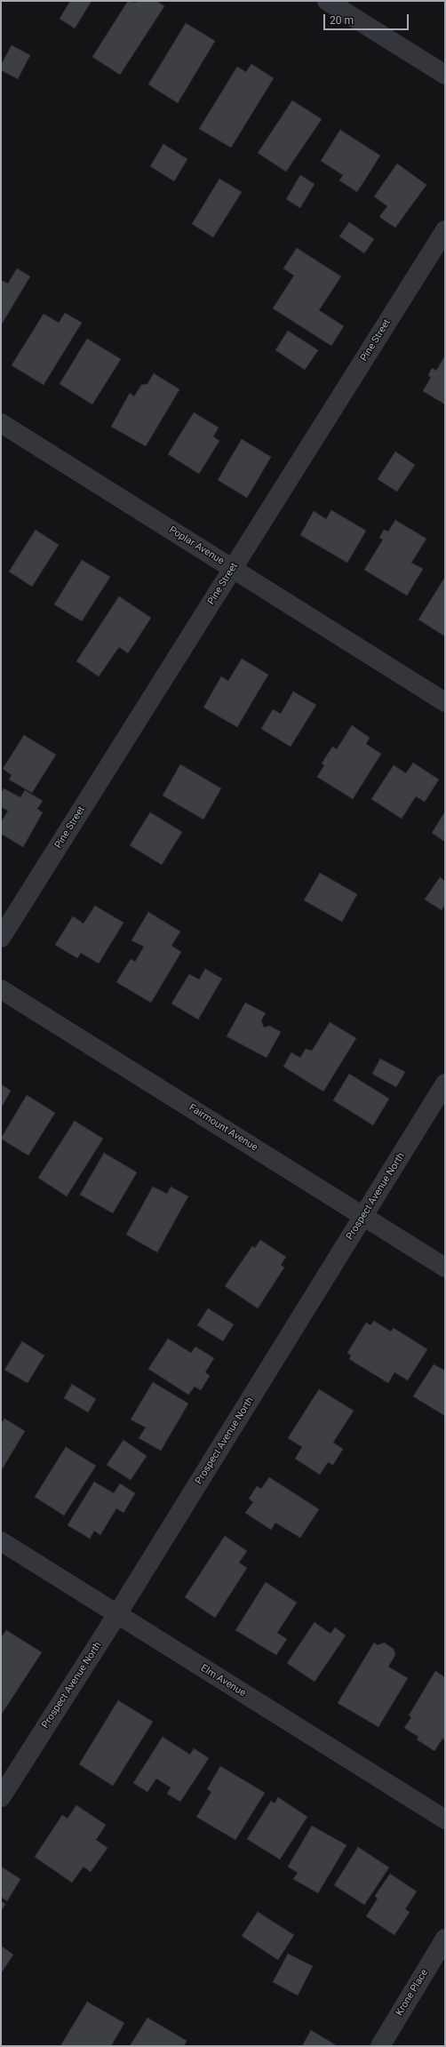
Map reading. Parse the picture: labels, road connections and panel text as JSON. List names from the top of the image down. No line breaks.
{"streets":{"street":["Pine Street","Poplar Avenue","Fairmount Avenue","Prospect Avenue North","Elm Avenue","Krone Place"]},"crossings":[["Pine Street","Poplar Avenue"],["Fairmount Avenue","Prospect Avenue North"],["Prospect Avenue North","Elm Avenue"]],"scale_bar":"20 m"}
